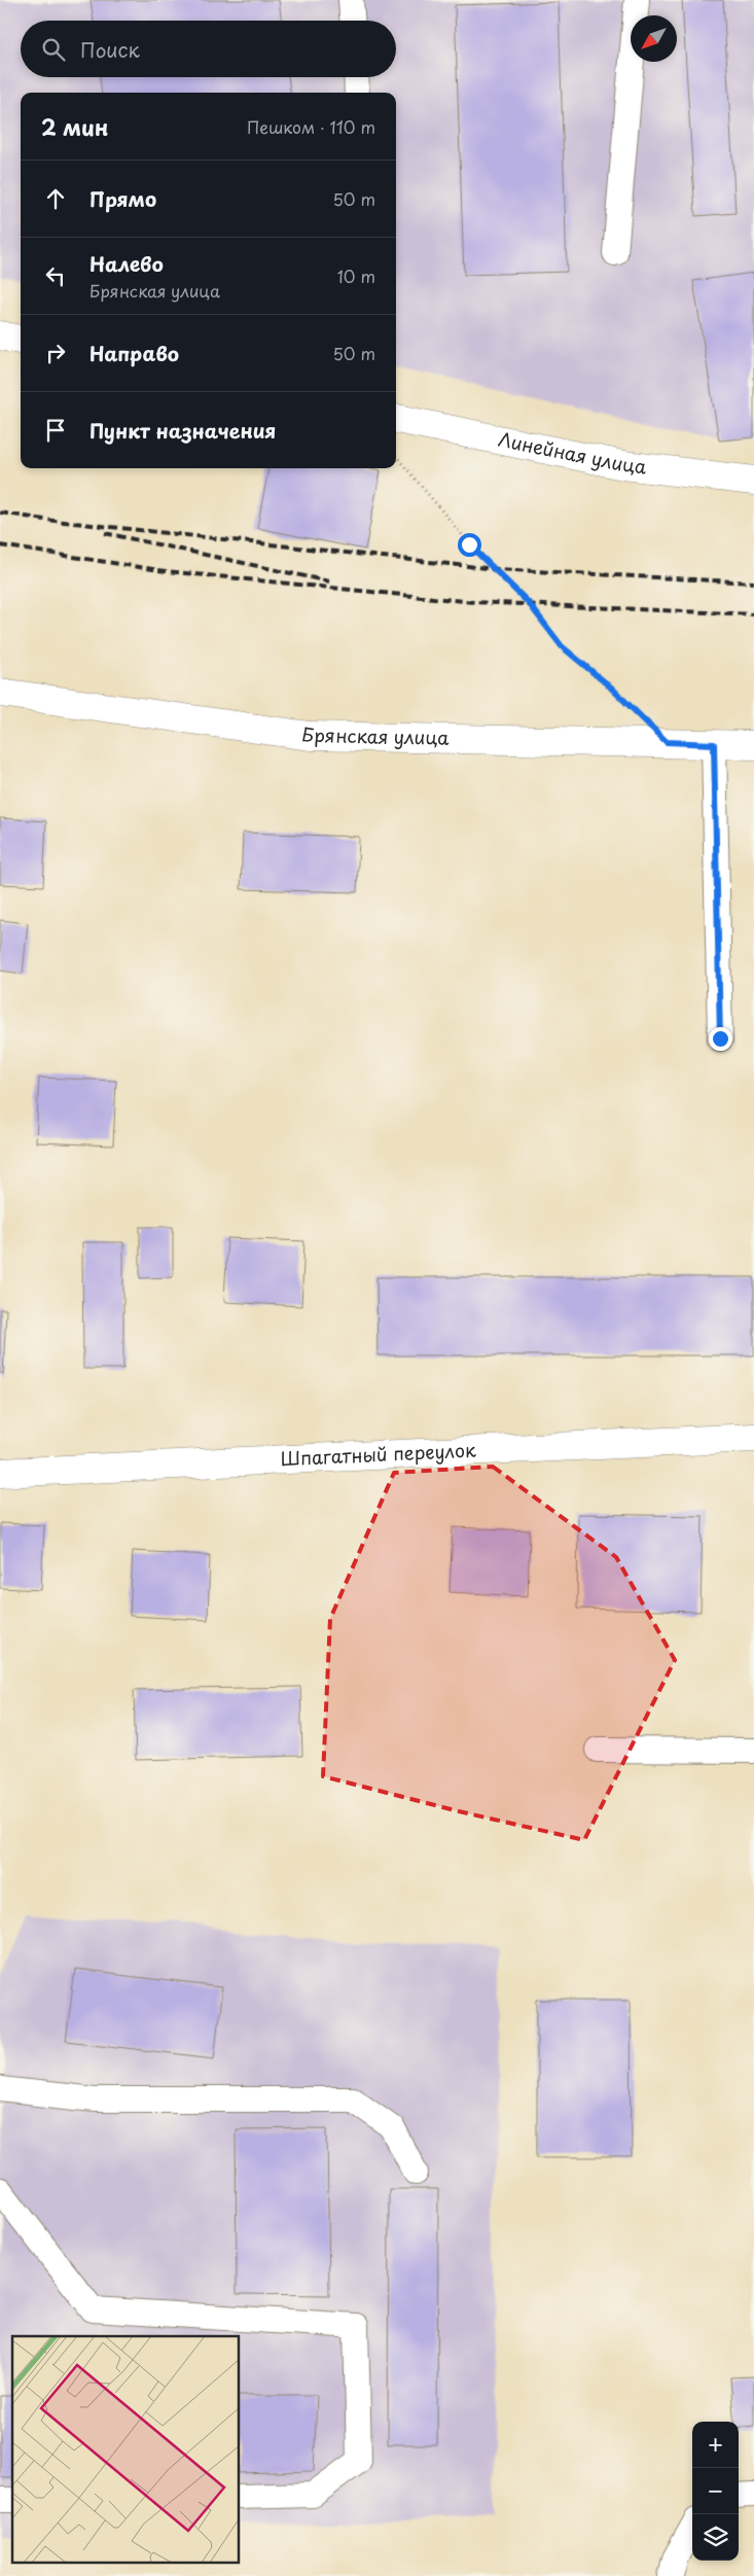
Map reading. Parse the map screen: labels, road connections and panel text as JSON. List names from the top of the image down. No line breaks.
{"streets":{"street":["Линейная улица","Брянская улица","Шпагатный переулок"]},"north":"bottom left","page":{"search":"Поиск","heading":["2 мин","Пешком · 110 m"],"list":[["Прямо","50 m"],["Налево","Брянская улица","10 m"],["Направо","50 m"],"Пункт назначения"],"map_buttons":["+","−"]}}
